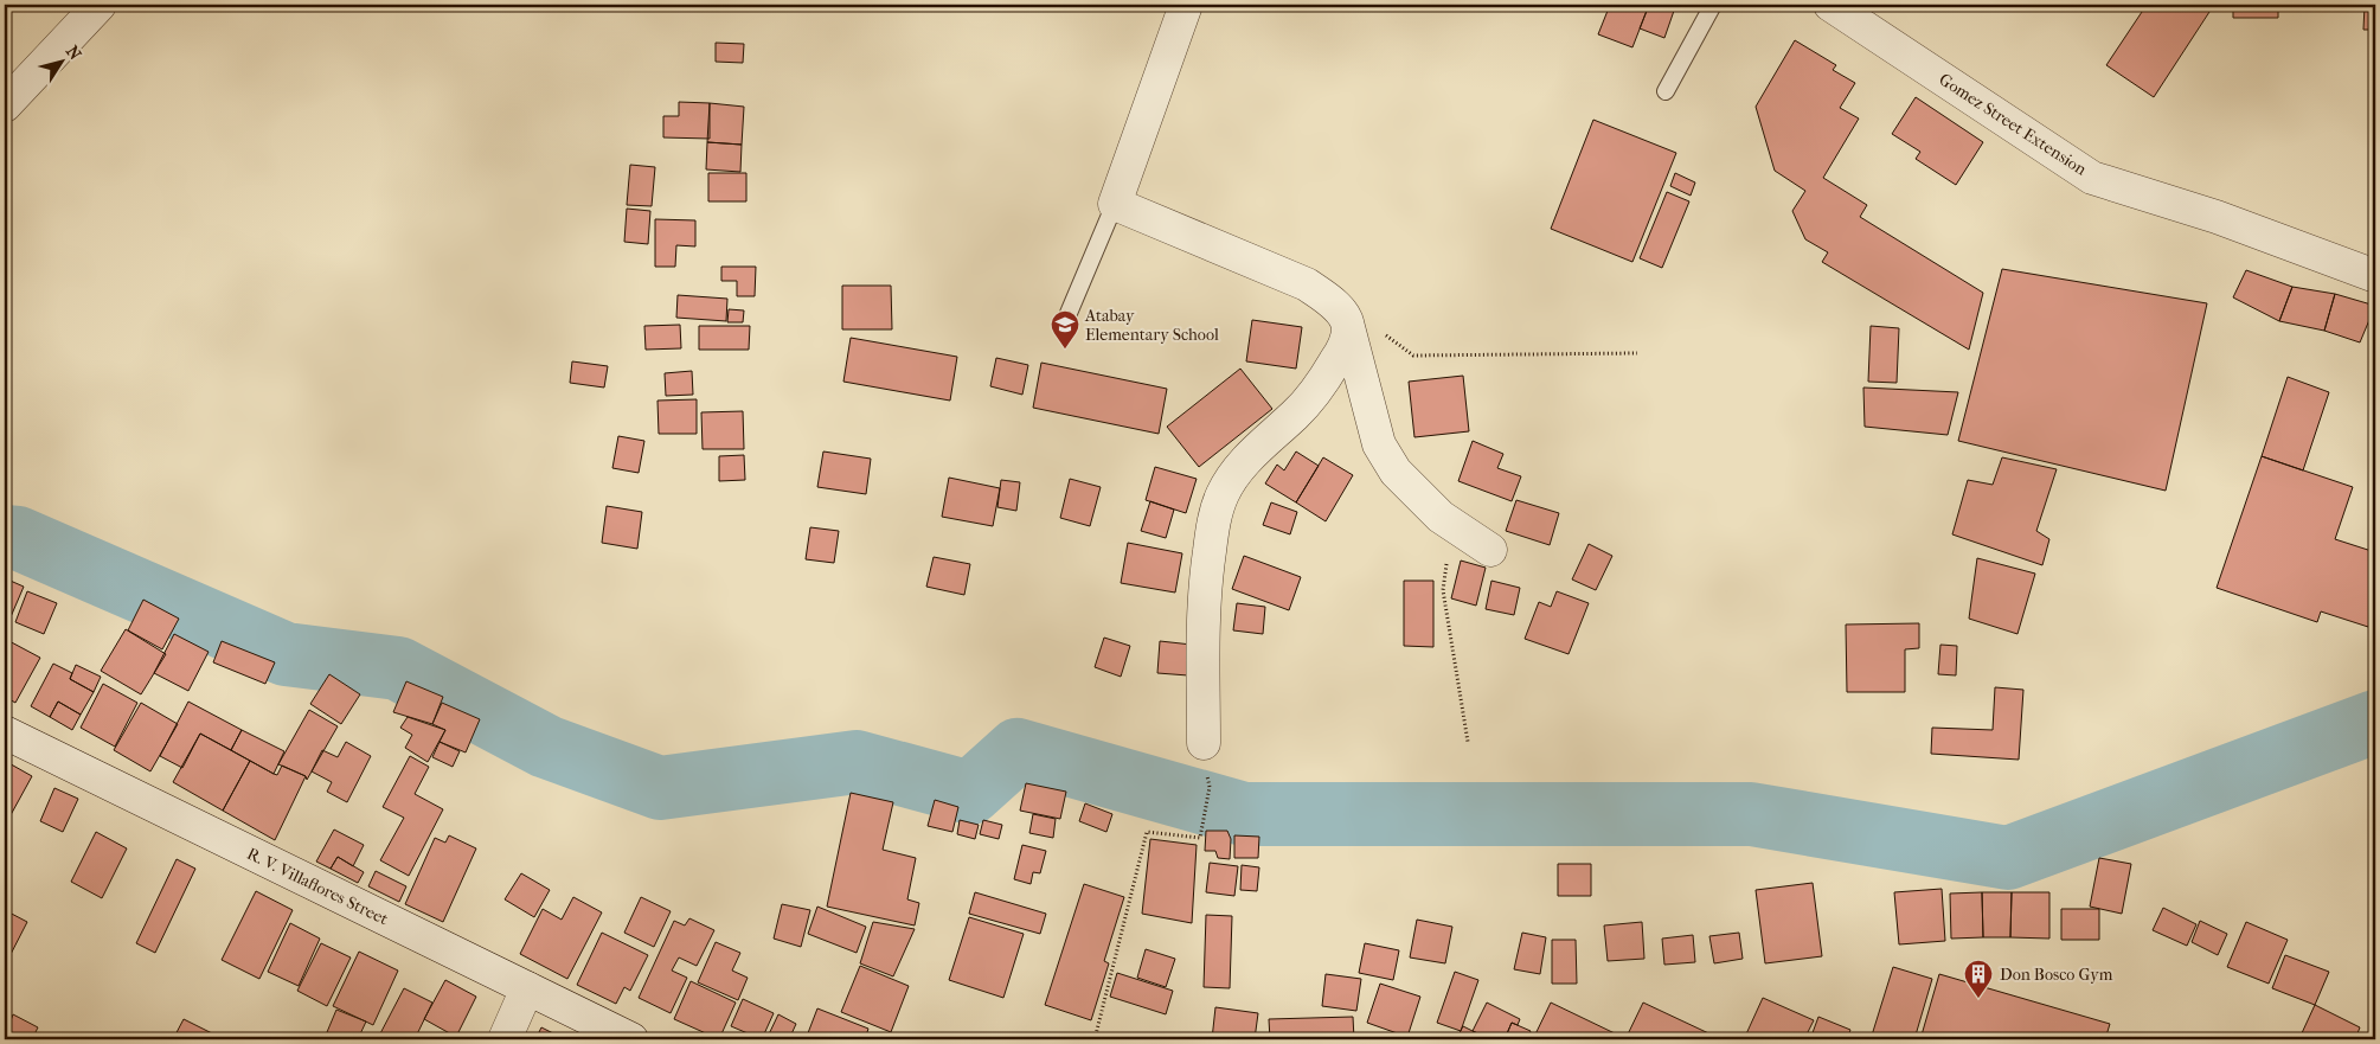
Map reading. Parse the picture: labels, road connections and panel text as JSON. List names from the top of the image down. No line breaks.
{"streets":{"street":["Gomez Street Extension","R. V. Villaflores Street"]},"places":{"school or university":["Atabay Elementary School"],"building":["Don Bosco Gym"]},"north":"top right"}
